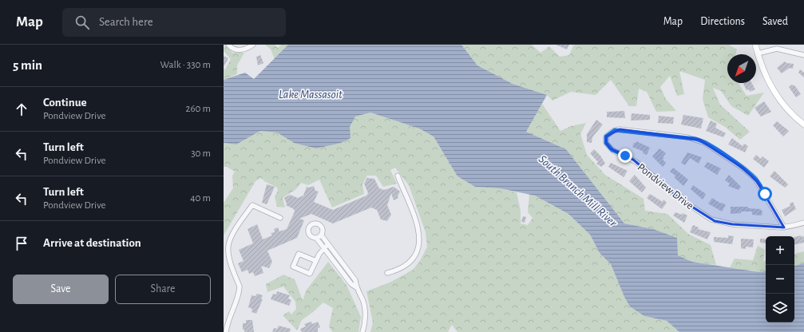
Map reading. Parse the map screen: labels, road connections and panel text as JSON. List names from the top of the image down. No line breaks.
{"streets":{"street":["Pondview Drive"]},"water":["Lake Massasoit","South Branch Mill River"],"north":"bottom left","page":{"header":"Map","search":"Search here","nav":["Map","Directions","Saved"],"heading":["5 min","Walk · 330 m"],"list":[["Continue","Pondview Drive","260 m"],["Turn left","Pondview Drive","30 m"],["Turn left","Pondview Drive","40 m"],"Arrive at destination"],"map_buttons":["+","−"],"buttons":["Save","Share"]}}
